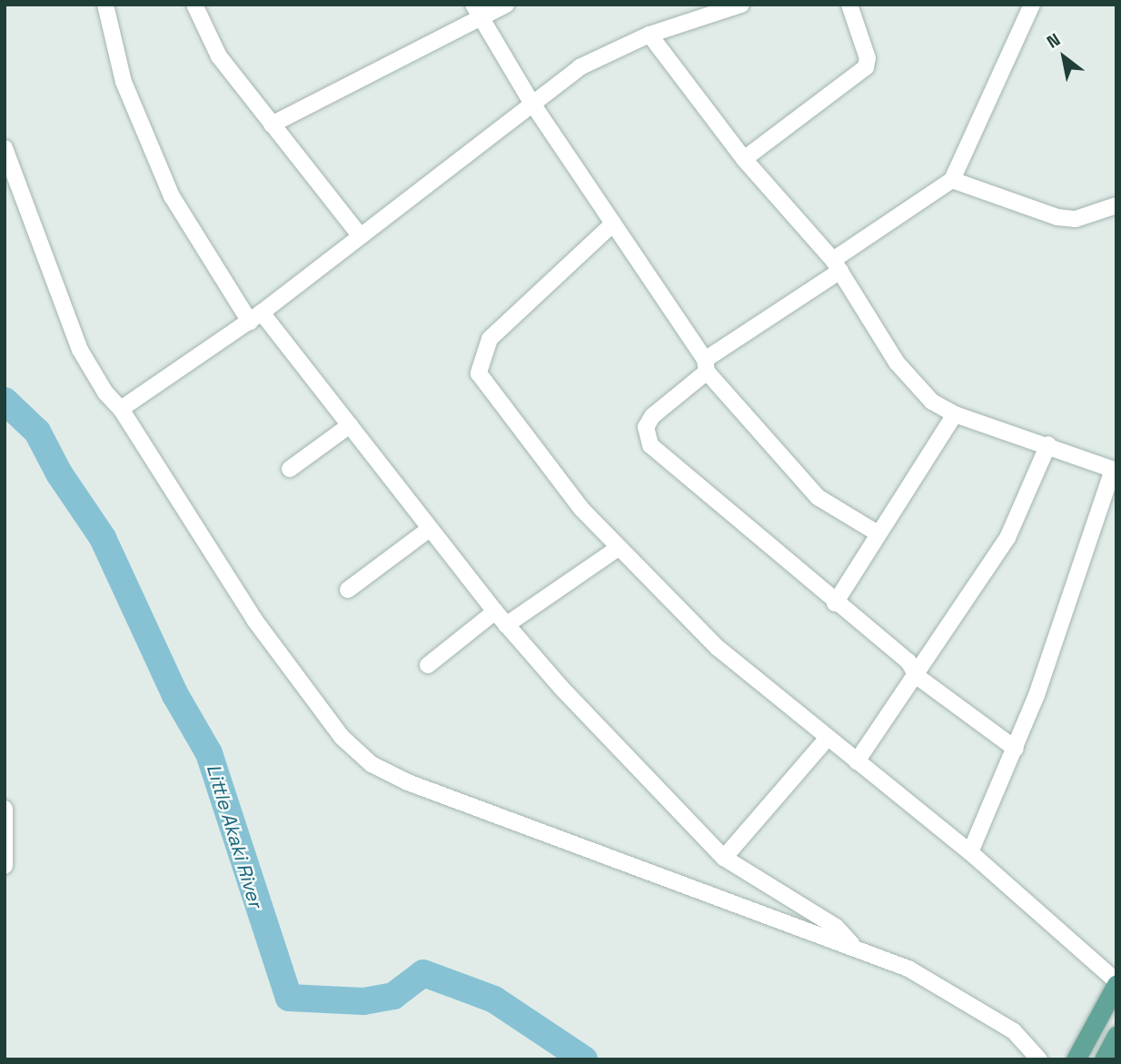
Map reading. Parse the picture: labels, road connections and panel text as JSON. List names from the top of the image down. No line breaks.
{"water":["Little Akaki River"],"north":"top left"}
